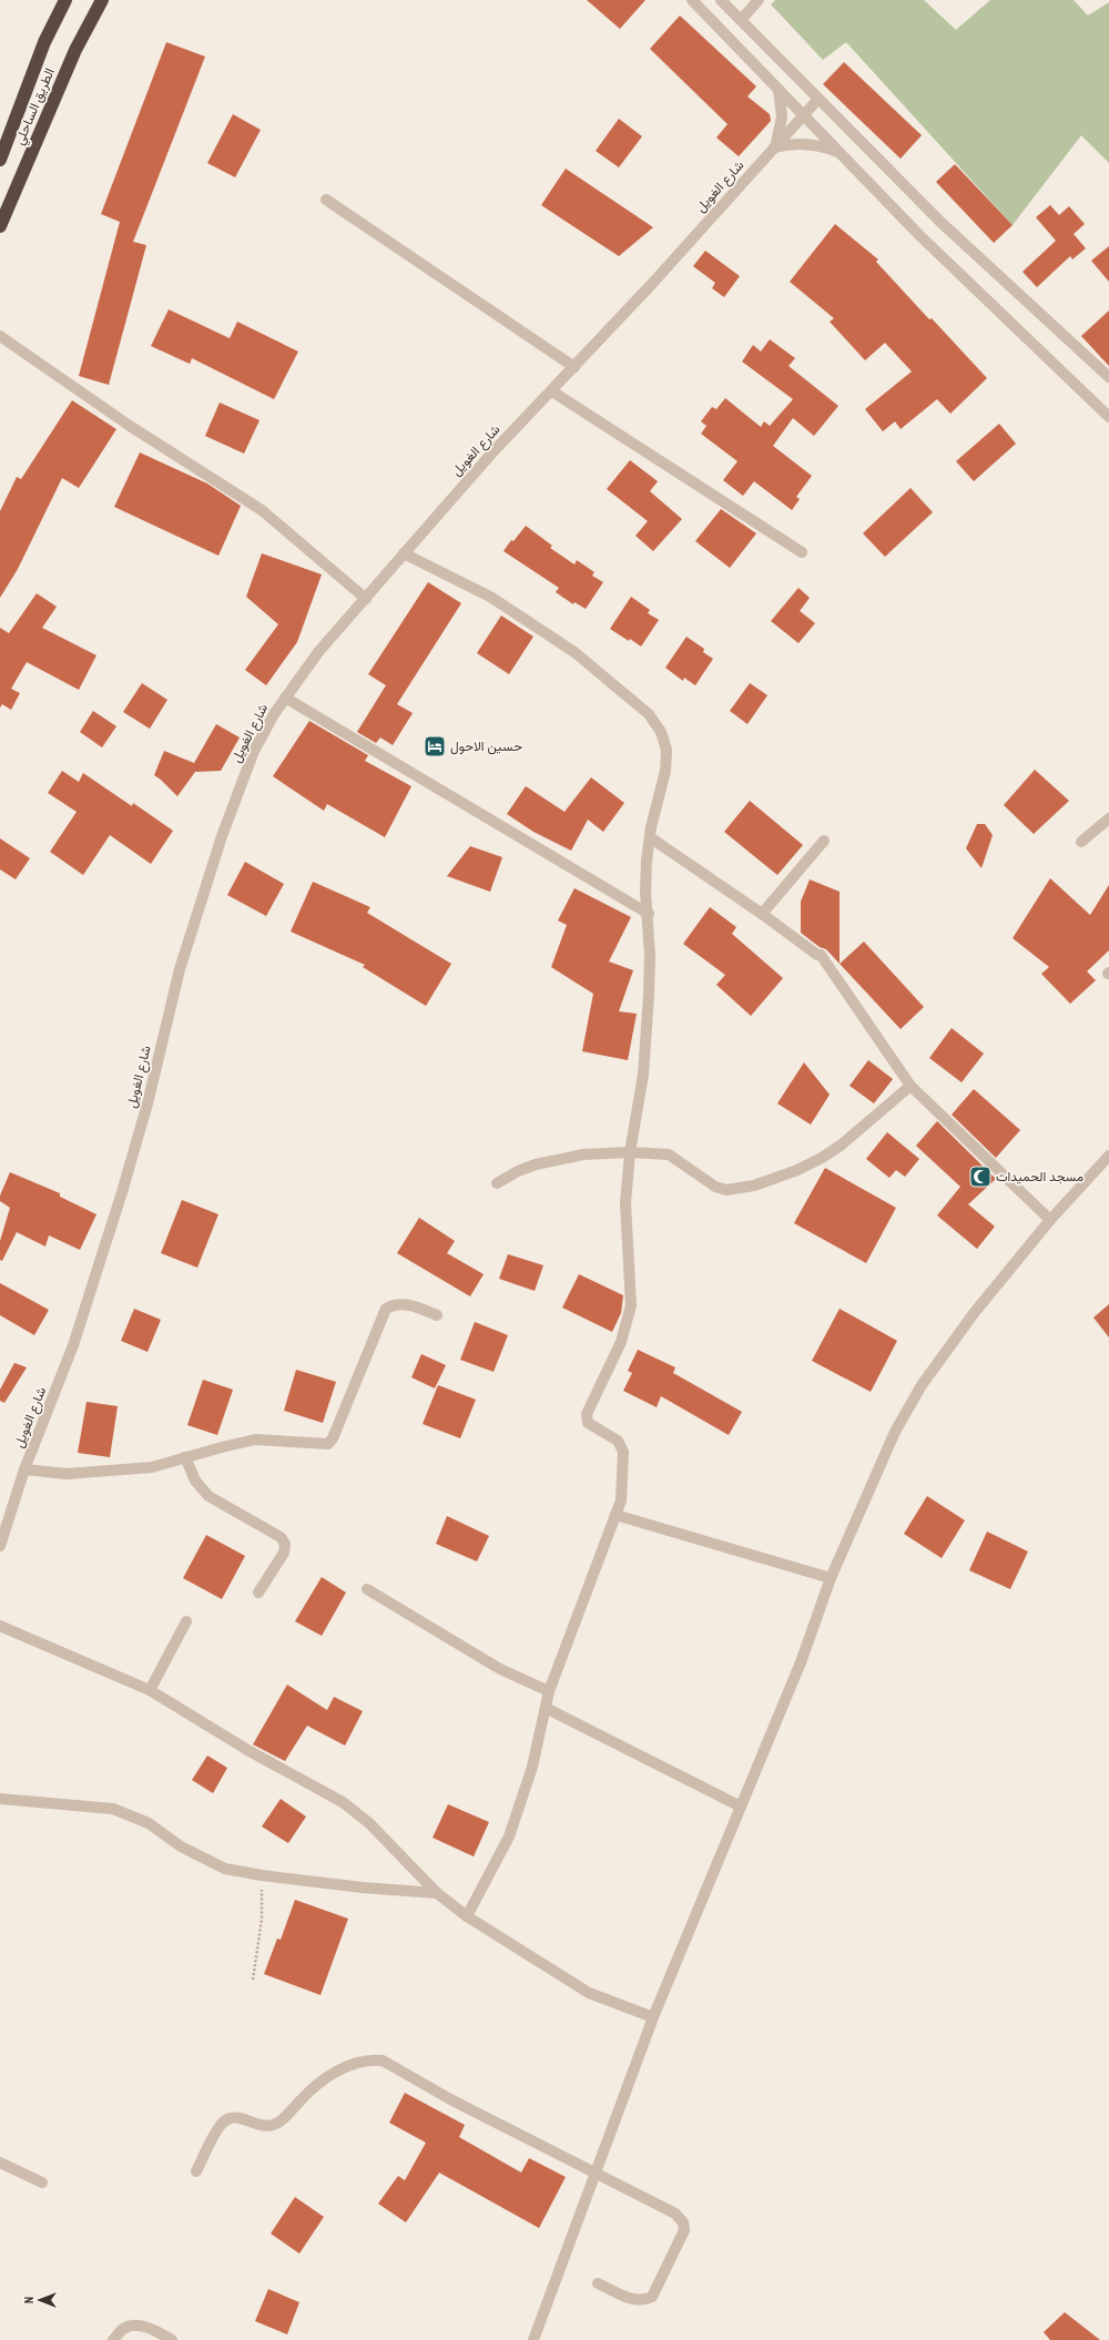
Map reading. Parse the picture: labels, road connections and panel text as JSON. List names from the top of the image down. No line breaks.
{"streets":{"highway":["الطريق الساحلي"],"street":["شارع الغويل"]},"places":{"hotel":["حسين الاحول"],"mosque":["مسجد الحميدات"]},"north":"left"}
